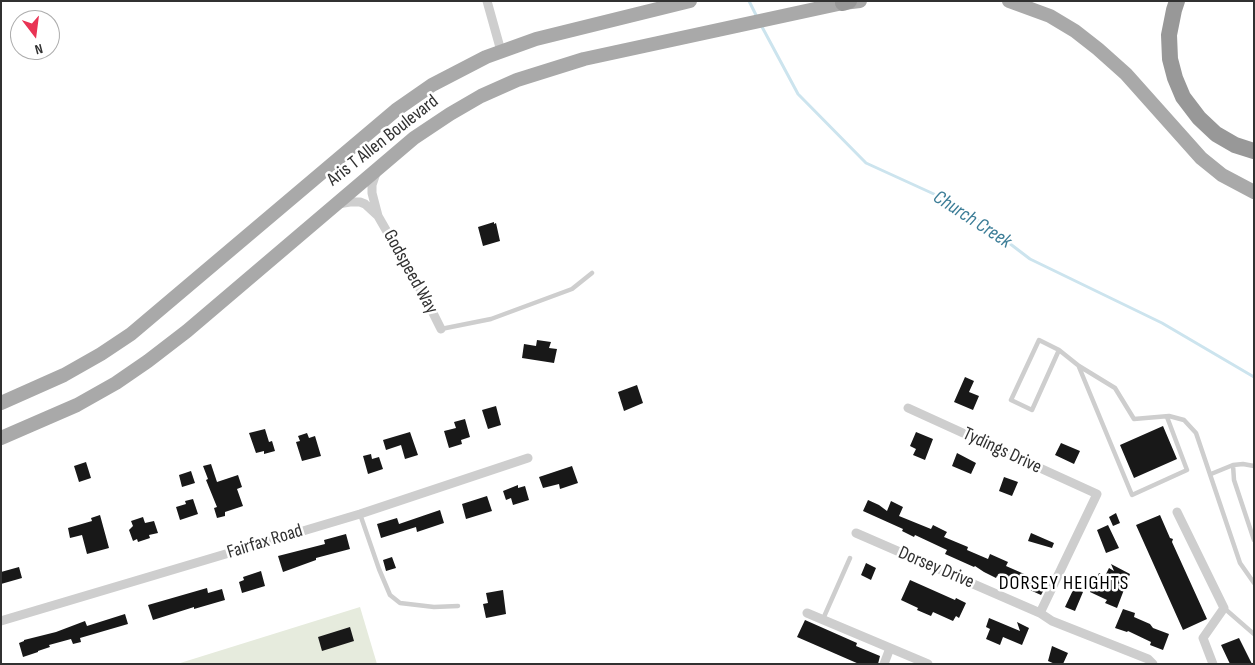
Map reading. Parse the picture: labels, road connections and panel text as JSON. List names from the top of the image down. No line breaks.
{"streets":{"main road":["Aris T Allen Boulevard"],"street":["Godspeed Way","Tydings Drive","Fairfax Road","Dorsey Drive"]},"crossings":[["Aris T Allen Boulevard","Godspeed Way"],["Tydings Drive","Dorsey Drive"]],"districts":["DORSEY HEIGHTS"],"water":["Church Creek"],"north":"bottom"}
